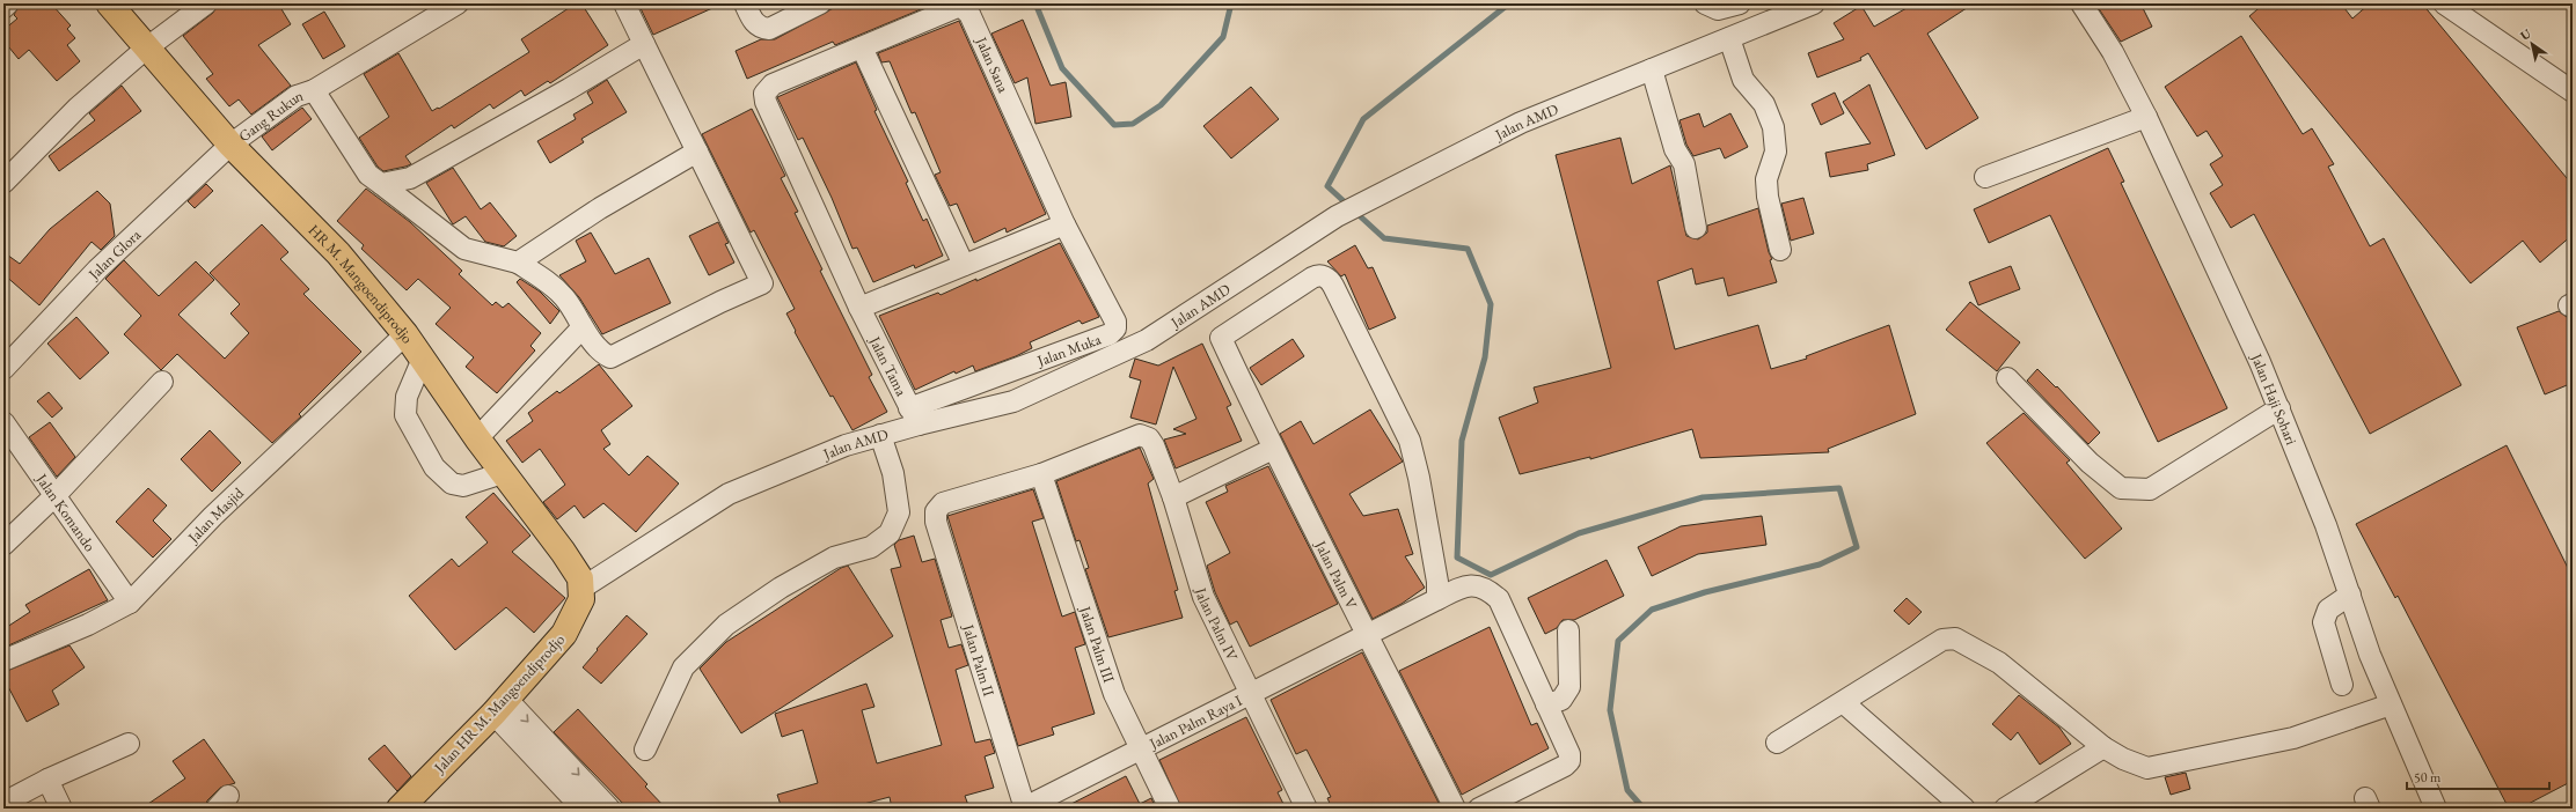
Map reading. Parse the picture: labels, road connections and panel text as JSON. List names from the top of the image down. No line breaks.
{"streets":{"main road":["HR M. Mangoendiprodjo","Jalan HR M. Mangoendiprodjo"],"street":["Jalan Sana","Gang Rukun","Jalan AMD","Jalan Glora","Jalan Muka","Jalan Tama","Jalan Haji Sohari","Jalan Komando","Jalan Masjid","Jalan Palm V","Jalan Palm IV","Jalan Palm III","Jalan Palm II","Jalan Palm Raya I"]},"crossings":[["Jalan Sana","Jalan Muka"],["Jalan Sana","Jalan Tama"],["Gang Rukun","Jalan Glora"],["Gang Rukun","HR M. Mangoendiprodjo"],["Jalan AMD","HR M. Mangoendiprodjo"],["Jalan AMD","Jalan Muka"],["Jalan AMD","Jalan Tama"],["Jalan AMD","Jalan HR M. Mangoendiprodjo"],["Jalan Glora","HR M. Mangoendiprodjo"],["HR M. Mangoendiprodjo","Jalan Masjid"],["HR M. Mangoendiprodjo","Jalan HR M. Mangoendiprodjo"],["Jalan Muka","Jalan Tama"],["Jalan Komando","Jalan Masjid"],["Jalan Palm V","Jalan Palm Raya I"],["Jalan Palm IV","Jalan Palm III"],["Jalan Palm IV","Jalan Palm II"],["Jalan Palm IV","Jalan Palm Raya I"],["Jalan Palm III","Jalan Palm II"],["Jalan Palm III","Jalan Palm Raya I"],["Jalan Palm II","Jalan Palm Raya I"]],"scale_bar":"50 m","north":"top left"}
